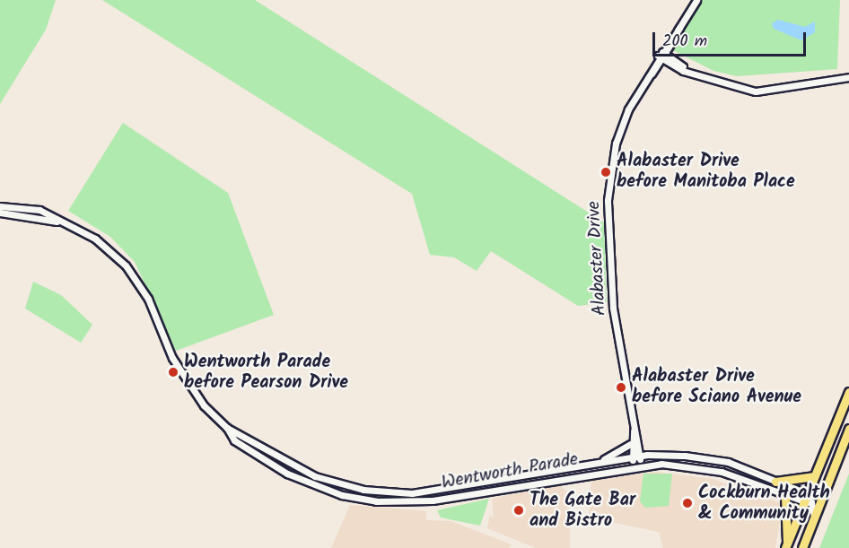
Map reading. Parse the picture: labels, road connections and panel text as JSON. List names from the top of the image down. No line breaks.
{"streets":{"street":["Alabaster Drive","Wentworth Parade"]},"crossings":[["Alabaster Drive","Wentworth Parade"]],"places":["Alabaster Drive before Manitoba Place","Wentworth Parade before Pearson Drive","Alabaster Drive before Sciano Avenue","Cockburn Health & Community","The Gate Bar and Bistro"],"scale_bar":"200 m"}
